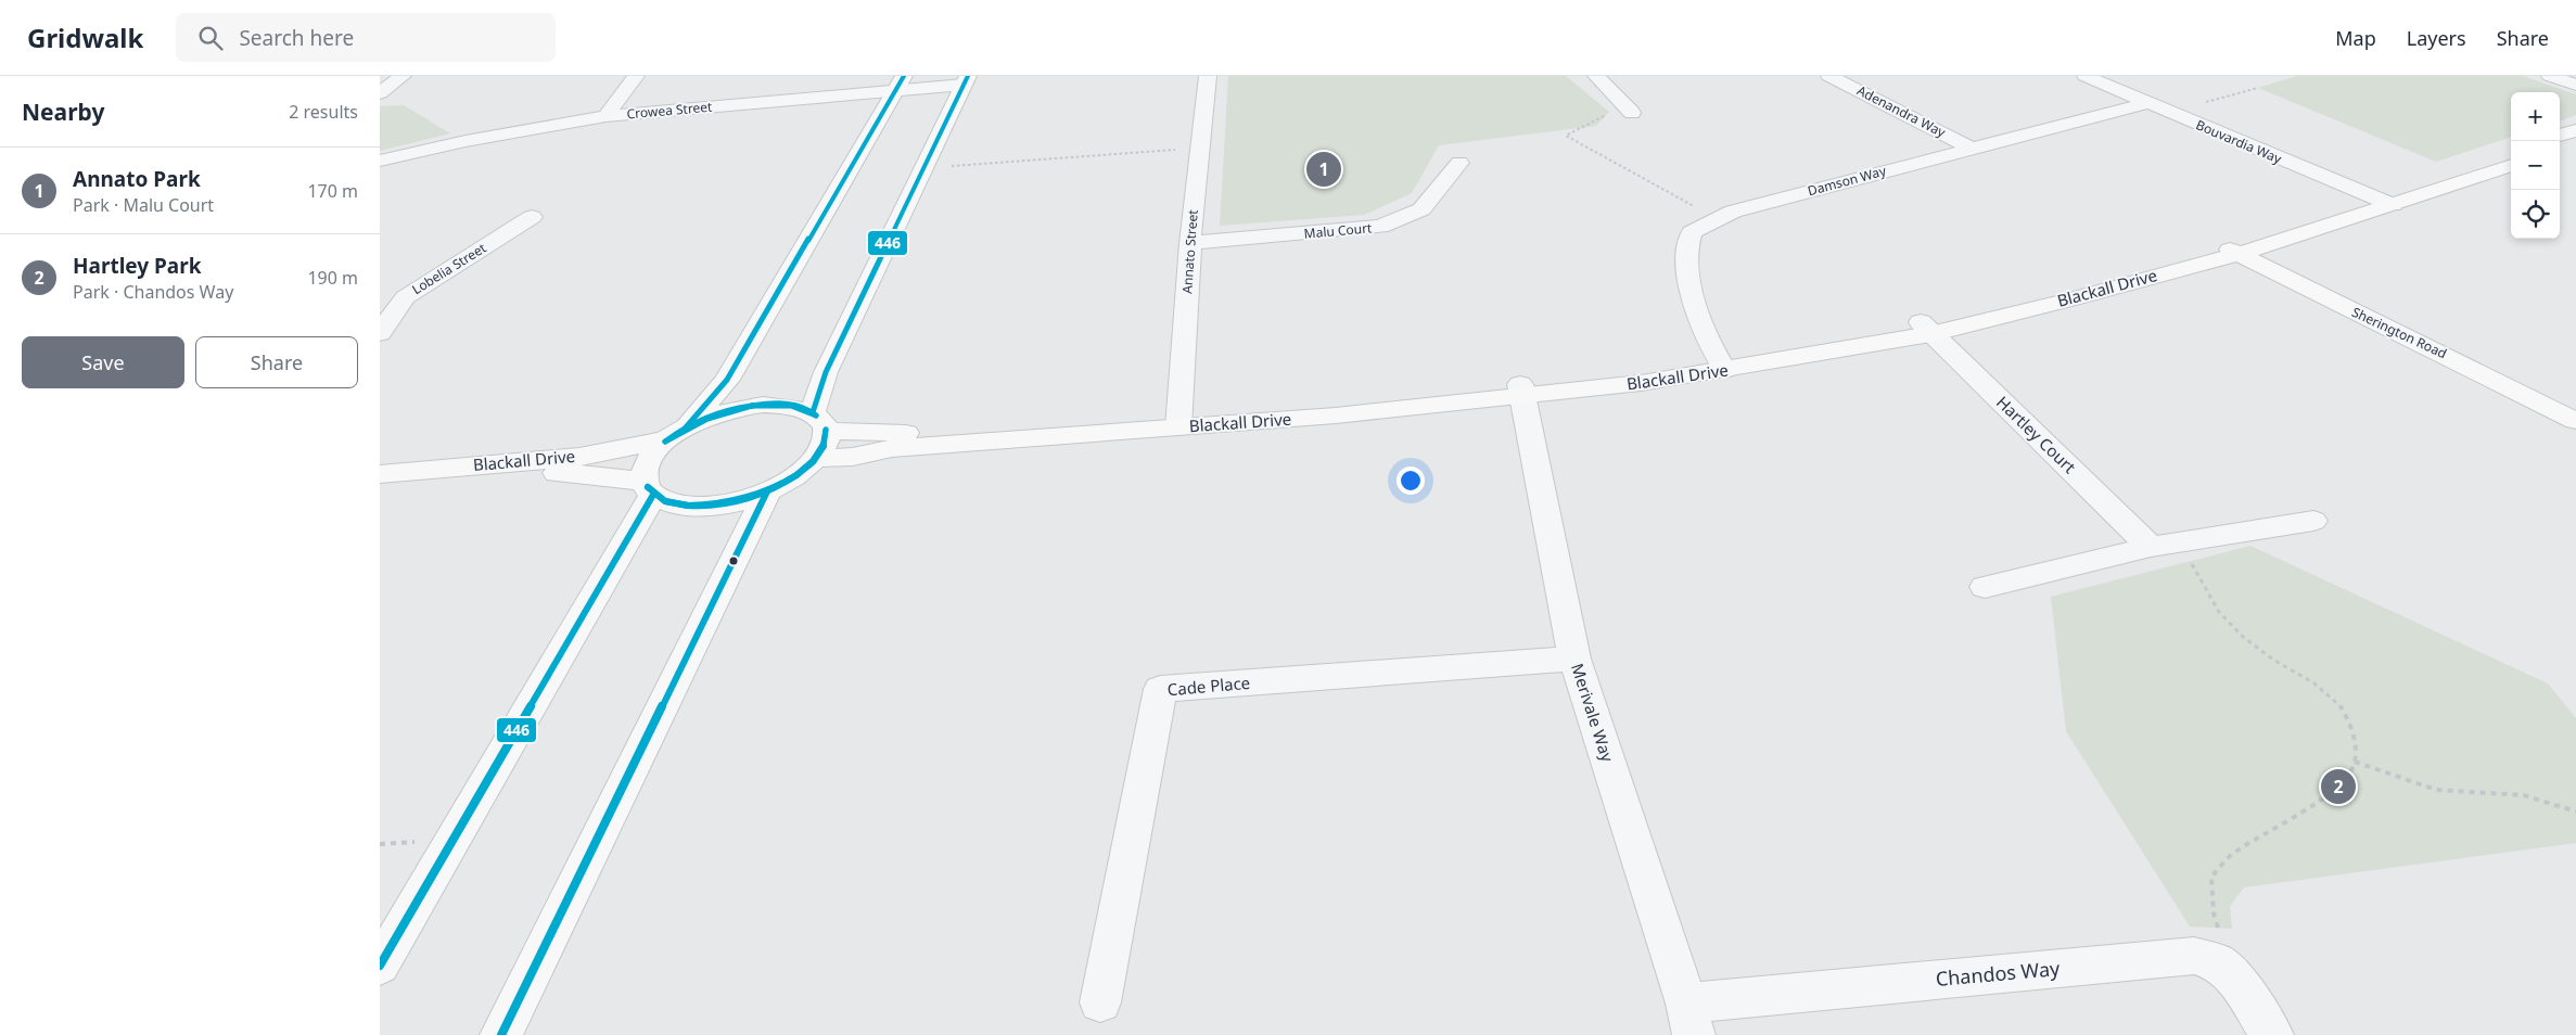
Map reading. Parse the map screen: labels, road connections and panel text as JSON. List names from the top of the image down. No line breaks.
{"streets":{"main road":["Blackall Drive","Sherington Road"],"street":["Crowea Street","Adenandra Way","Bouvardia Way","Damson Way","Malu Court","Annato Street","Lobelia Street","Hartley Court","Cade Place","Merivale Way","Chandos Way"]},"crossings":[["Adenandra Way","Damson Way"],["Bouvardia Way","Damson Way"],["Bouvardia Way","Blackall Drive"],["Damson Way","Blackall Drive"],["Malu Court","Annato Street"],["Annato Street","Blackall Drive"],["Blackall Drive","Sherington Road"],["Blackall Drive","Hartley Court"],["Blackall Drive","Merivale Way"],["Cade Place","Merivale Way"],["Merivale Way","Chandos Way"]],"lines":["transit line 446"],"page":{"header":"Gridwalk","search":"Search here","nav":["Map","Layers","Share"],"heading":["Nearby","2 results"],"map_buttons":["+","−"],"list":[{"mark":"1","name":"Annato Park","note":"Park · Malu Court","value":"170 m"},{"mark":"2","name":"Hartley Park","note":"Park · Chandos Way","value":"190 m"}],"pins":["1","2"],"buttons":["Save","Share"]}}
